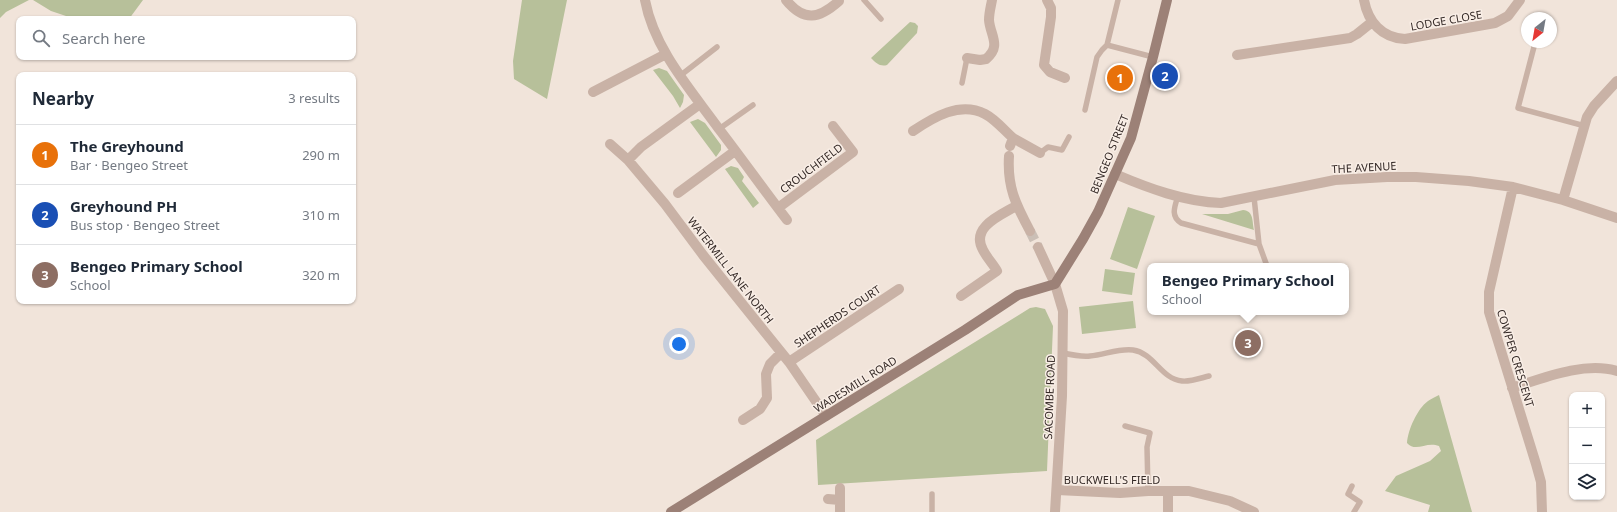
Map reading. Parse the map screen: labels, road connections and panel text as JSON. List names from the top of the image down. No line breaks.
{"streets":{"main road":["BENGEO STREET","WADESMILL ROAD"],"street":["LODGE CLOSE","THE AVENUE","CROUCHFIELD","WATERMILL LANE NORTH","SHEPHERDS COURT","COWPER CRESCENT","SACOMBE ROAD","BUCKWELL'S FIELD"]},"crossings":[["BENGEO STREET","THE AVENUE"],["BENGEO STREET","WADESMILL ROAD"],["BENGEO STREET","SACOMBE ROAD"],["THE AVENUE","COWPER CRESCENT"],["WATERMILL LANE NORTH","SHEPHERDS COURT"],["WATERMILL LANE NORTH","WADESMILL ROAD"],["WADESMILL ROAD","SACOMBE ROAD"],["SACOMBE ROAD","BUCKWELL'S FIELD"]],"north":"bottom left","page":{"search":"Search here","pins":["2","1","3"],"heading":["Nearby","3 results"],"list":[{"mark":"1","name":"The Greyhound","note":"Bar · Bengeo Street","value":"290 m"},{"mark":"2","name":"Greyhound PH","note":"Bus stop · Bengeo Street","value":"310 m"},{"mark":"3","name":"Bengeo Primary School","note":"School","value":"320 m"}],"popup":["Bengeo Primary School","School"],"map_buttons":["+","−"]}}
